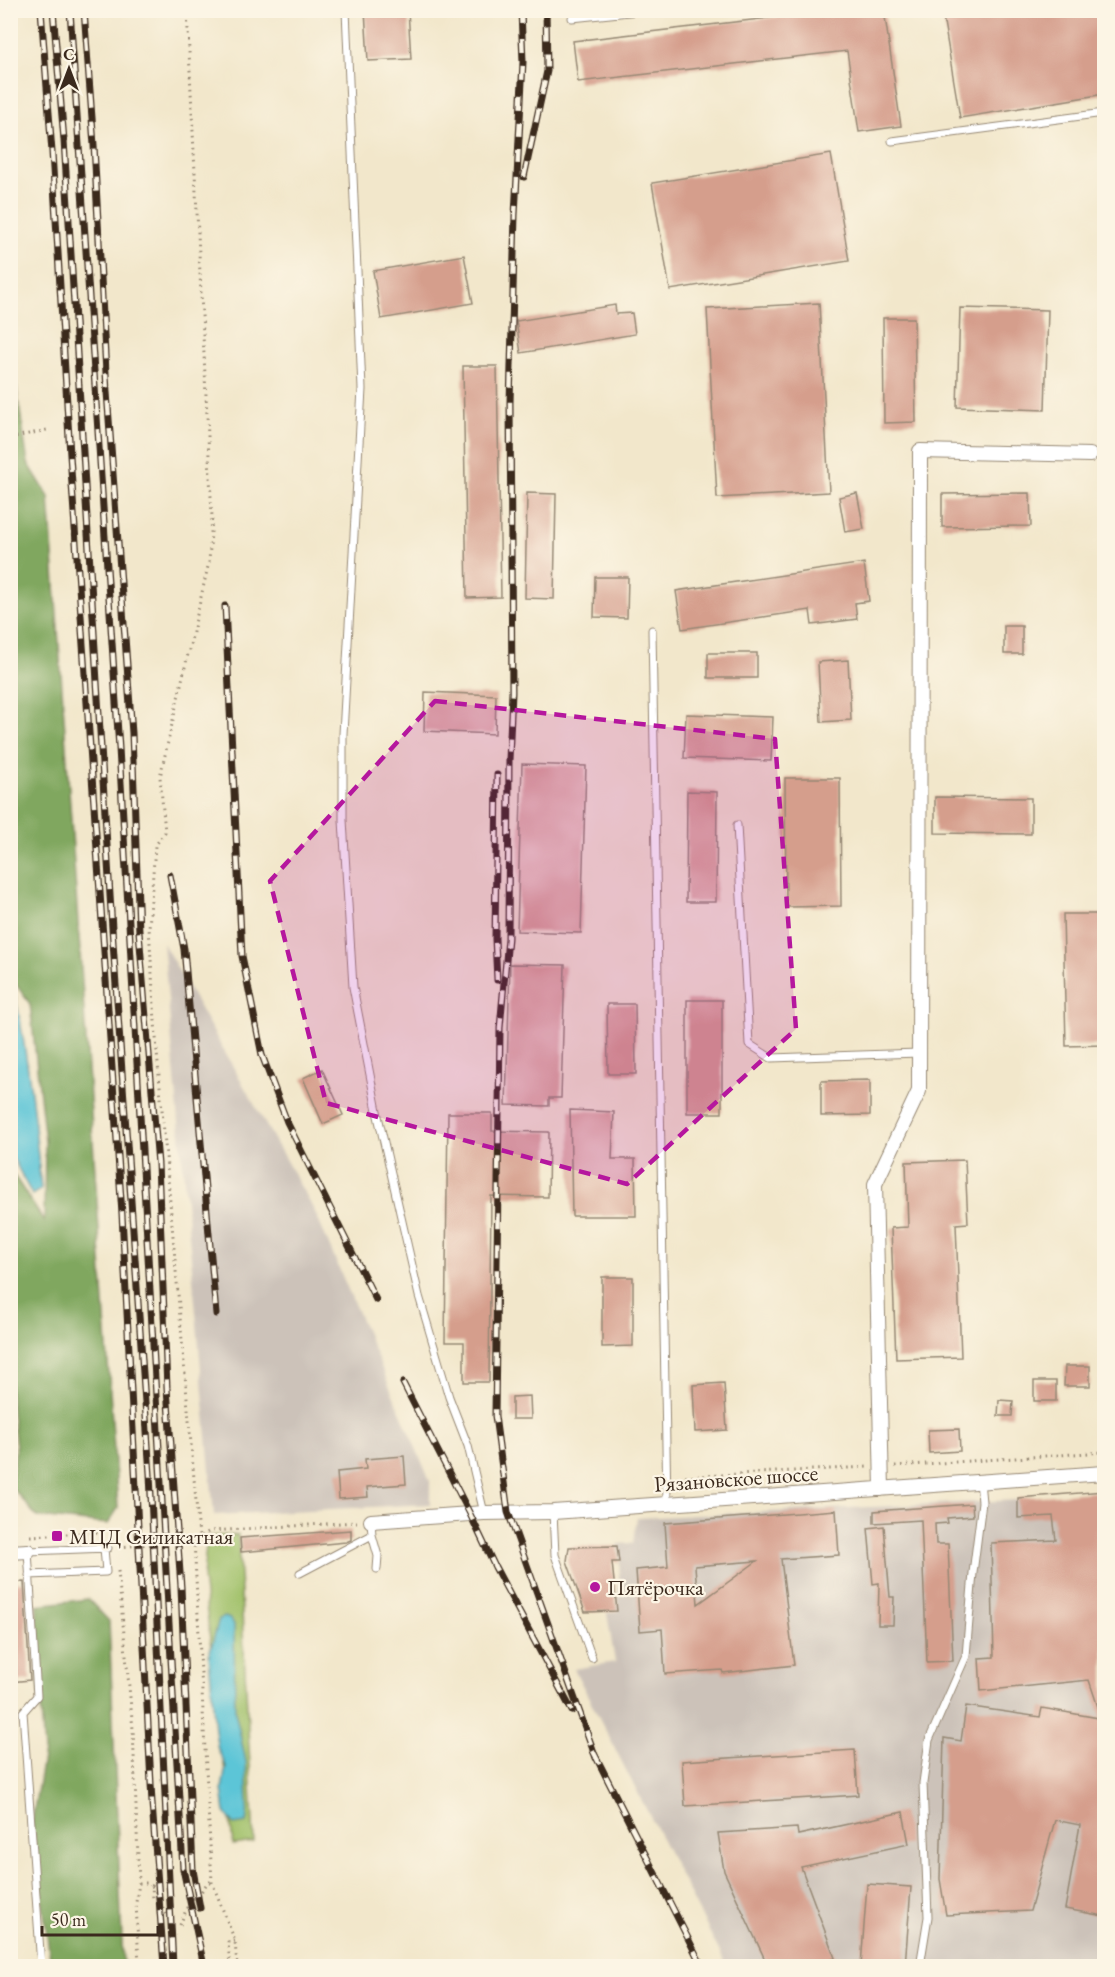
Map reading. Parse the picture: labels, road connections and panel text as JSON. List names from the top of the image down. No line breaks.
{"streets":{"street":["Рязановское шоссе"]},"places":{"transit":["МЦД Силикатная"],"other":["Пятёрочка"]},"scale_bar":"50 m","north":"top"}
